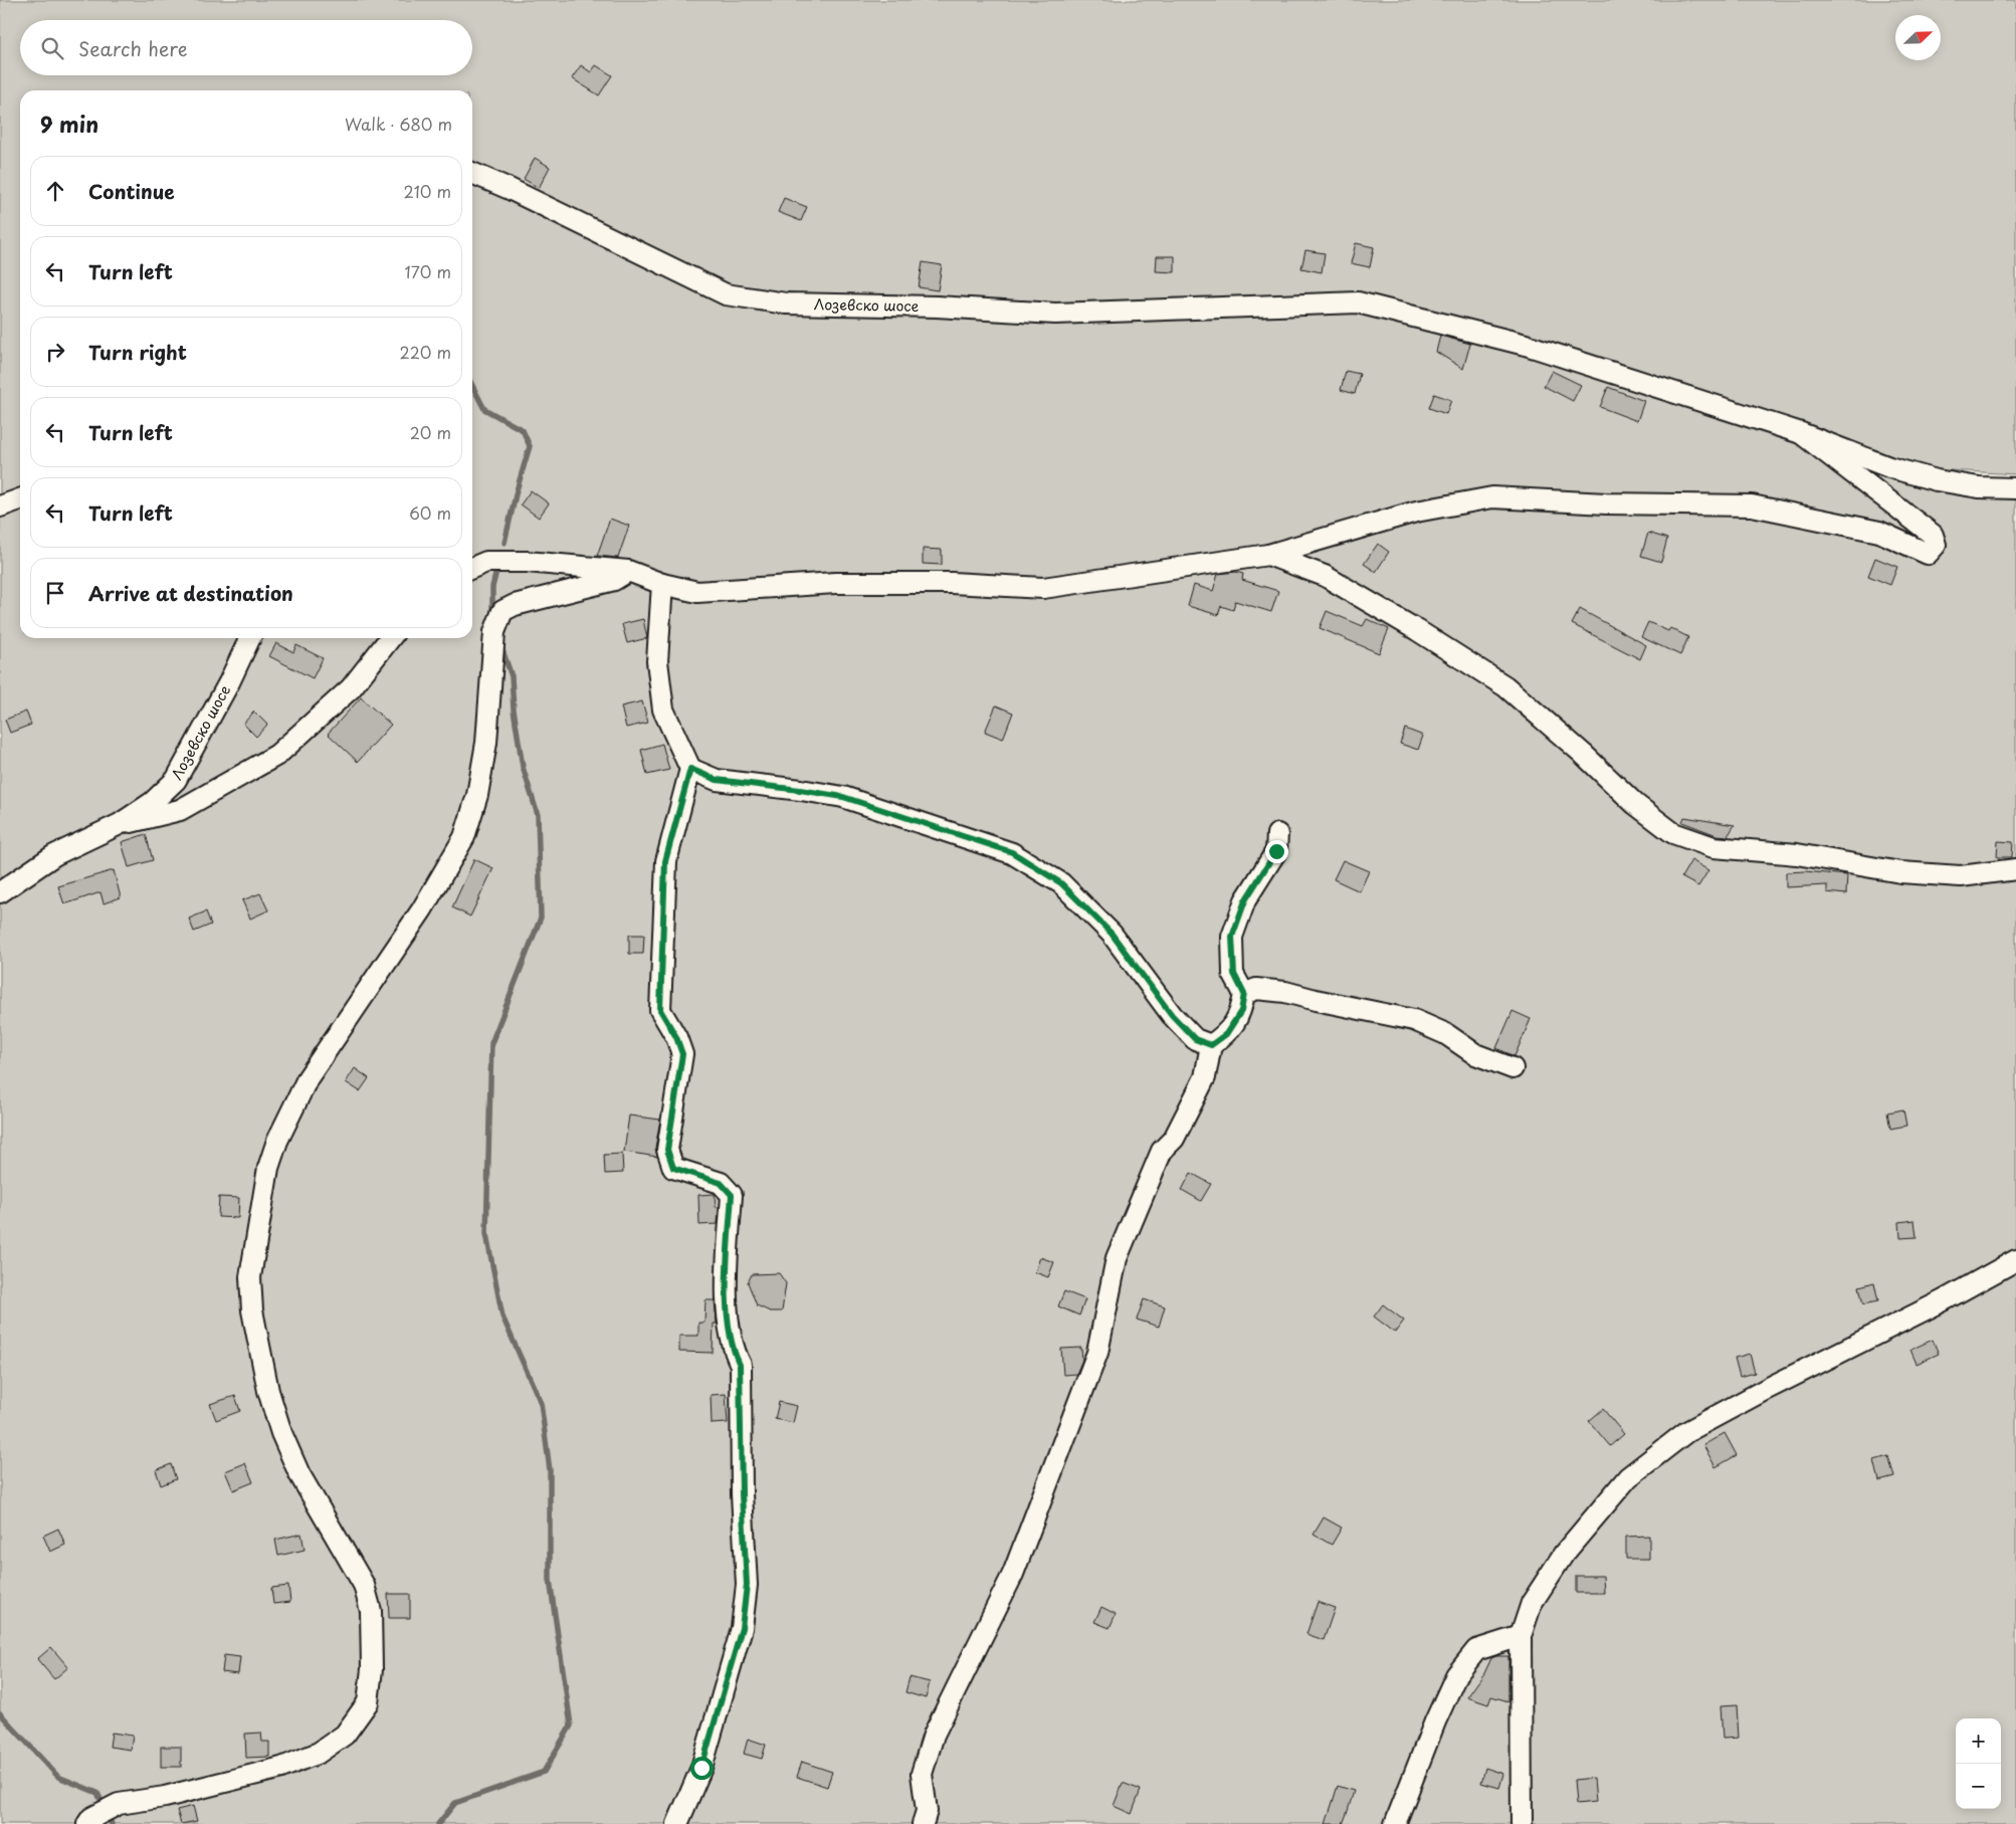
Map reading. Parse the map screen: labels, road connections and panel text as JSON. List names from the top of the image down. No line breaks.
{"streets":{"street":["Лозевско шосе"]},"north":"top right","page":{"search":"Search here","heading":["9 min","Walk · 680 m"],"list":[["Continue","210 m"],["Turn left","170 m"],["Turn right","220 m"],["Turn left","20 m"],["Turn left","60 m"],"Arrive at destination"],"map_buttons":["+","−"]}}
